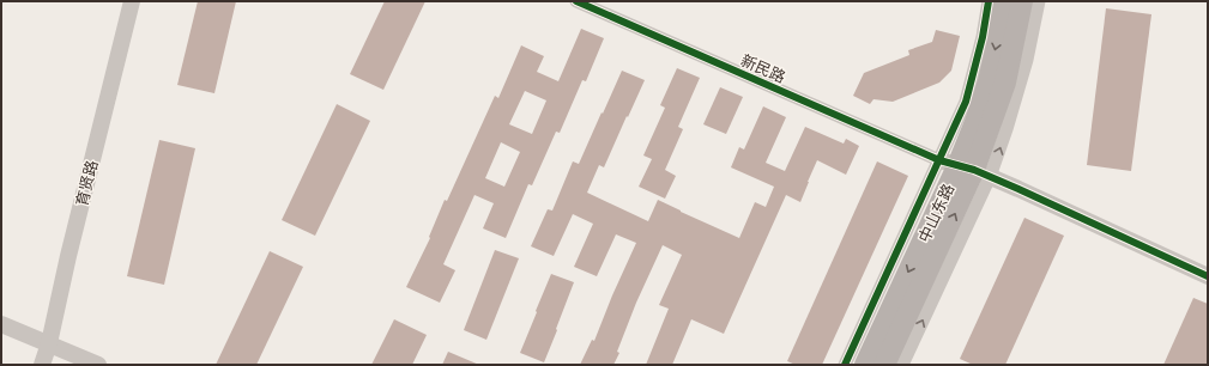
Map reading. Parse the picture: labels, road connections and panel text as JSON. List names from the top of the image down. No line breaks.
{"streets":{"main road":["中山东路"],"street":["新民路","育贤路"]},"crossings":[["新民路","中山东路"]]}
